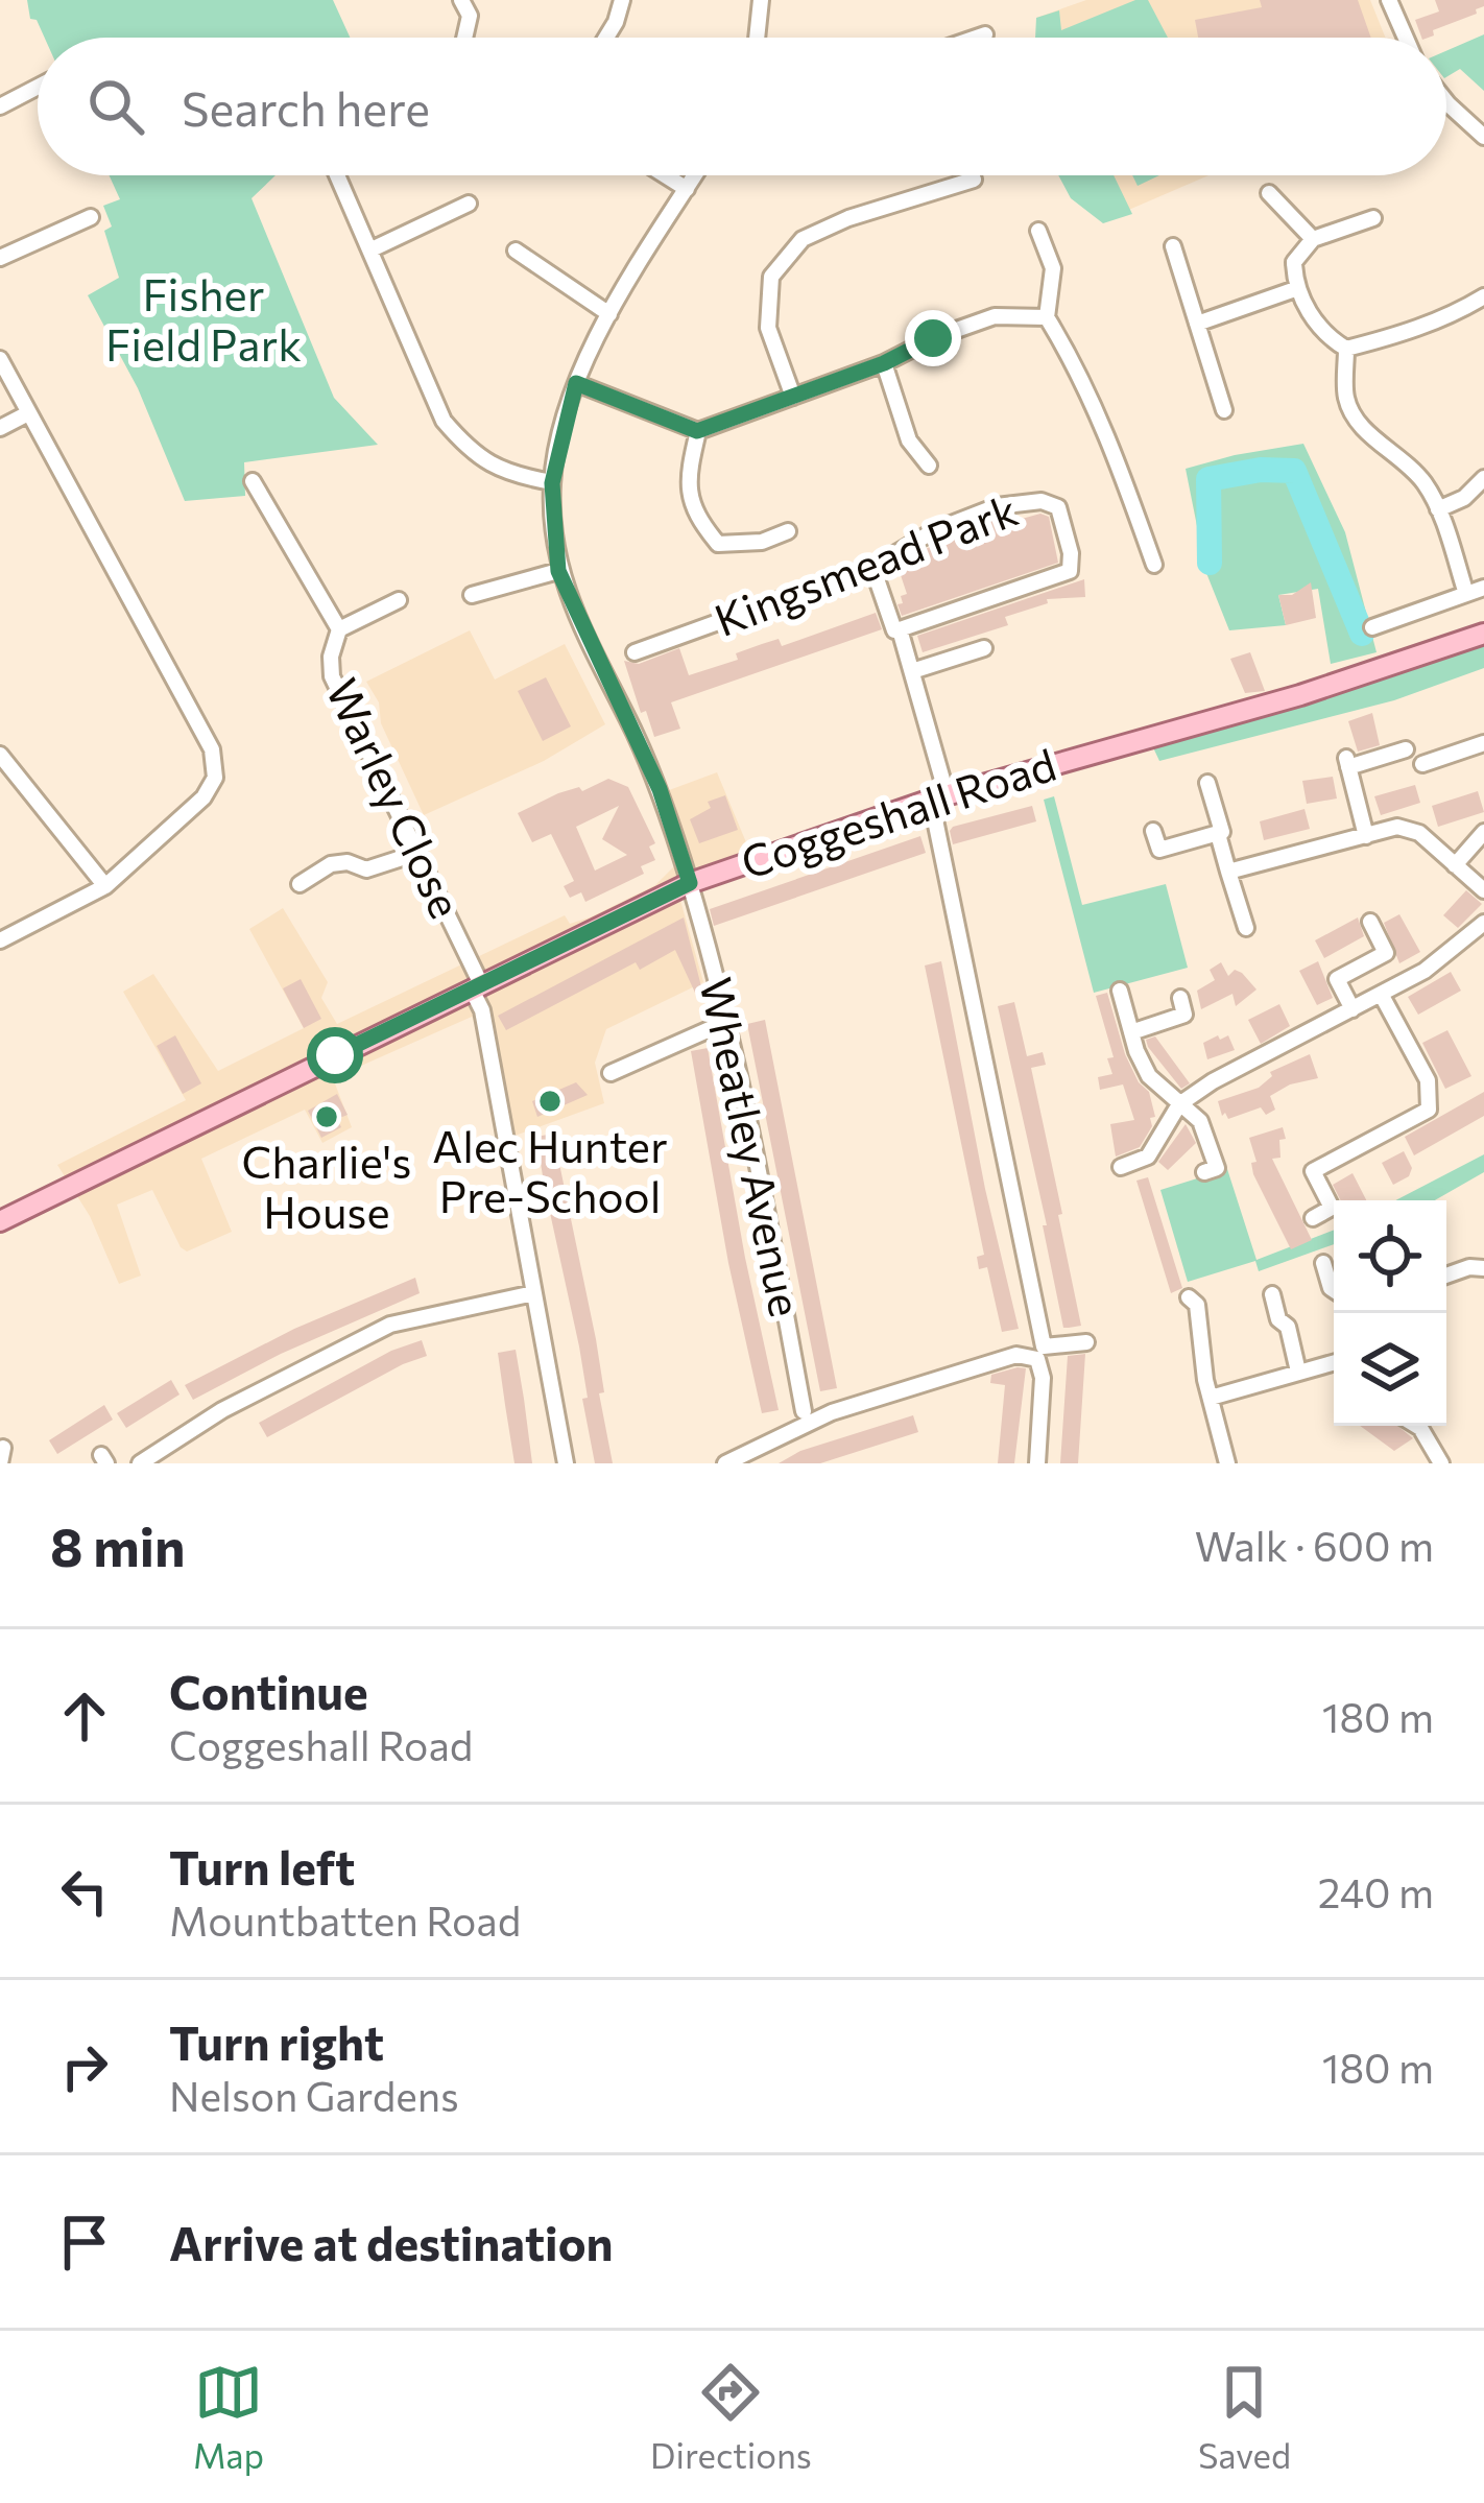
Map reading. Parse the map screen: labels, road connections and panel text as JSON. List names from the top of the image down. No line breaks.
{"streets":{"main road":["Coggeshall Road"],"street":["Kingsmead Park","Warley Close","Wheatley Avenue"]},"crossings":[["Kingsmead Park","Coggeshall Road"],["Warley Close","Coggeshall Road"],["Coggeshall Road","Wheatley Avenue"]],"parks":["Fisher Field Park"],"places":["Alec Hunter Pre-School","Charlie's House"],"page":{"search":"Search here","heading":["8 min","Walk · 600 m"],"list":[["Continue","Coggeshall Road","180 m"],["Turn left","Mountbatten Road","240 m"],["Turn right","Nelson Gardens","180 m"],"Arrive at destination"],"nav":["Map","Directions","Saved"]}}
